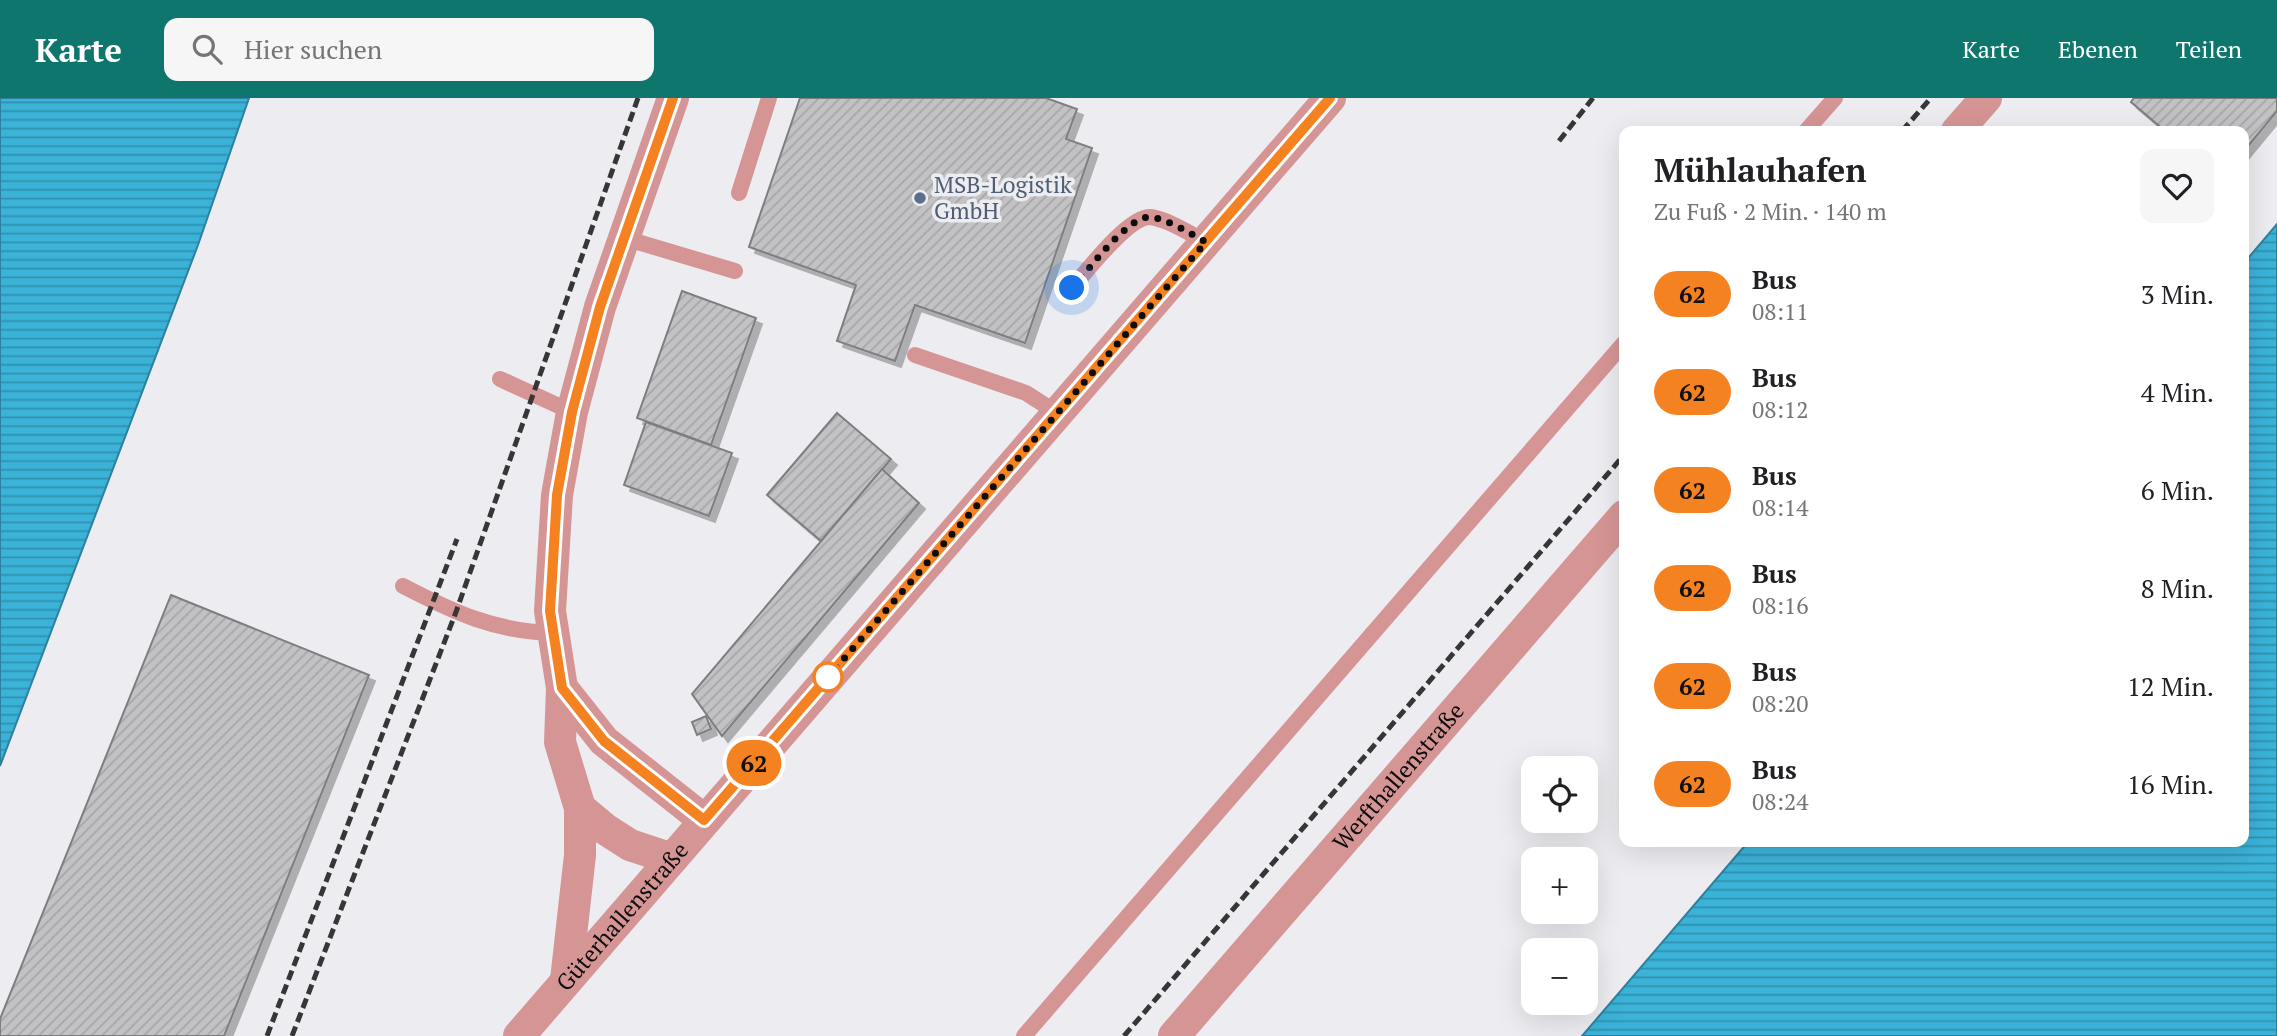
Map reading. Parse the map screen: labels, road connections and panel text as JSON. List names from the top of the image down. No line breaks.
{"streets":{"street":["Werfthallenstraße","Güterhallenstraße"]},"places":["MSB-Logistik GmbH"],"lines":["bus line 62"],"page":{"header":"Karte","search":"Hier suchen","nav":["Karte","Ebenen","Teilen"],"on_map":"62","heading":["Mühlauhafen","Zu Fuß · 2 Min. · 140 m"],"list":[{"mark":"62","name":"Bus","note":"08:11","value":"3 Min."},{"mark":"62","name":"Bus","note":"08:12","value":"4 Min."},{"mark":"62","name":"Bus","note":"08:14","value":"6 Min."},{"mark":"62","name":"Bus","note":"08:16","value":"8 Min."},{"mark":"62","name":"Bus","note":"08:20","value":"12 Min."},{"mark":"62","name":"Bus","note":"08:24","value":"16 Min."}],"map_buttons":["+","−"]}}
